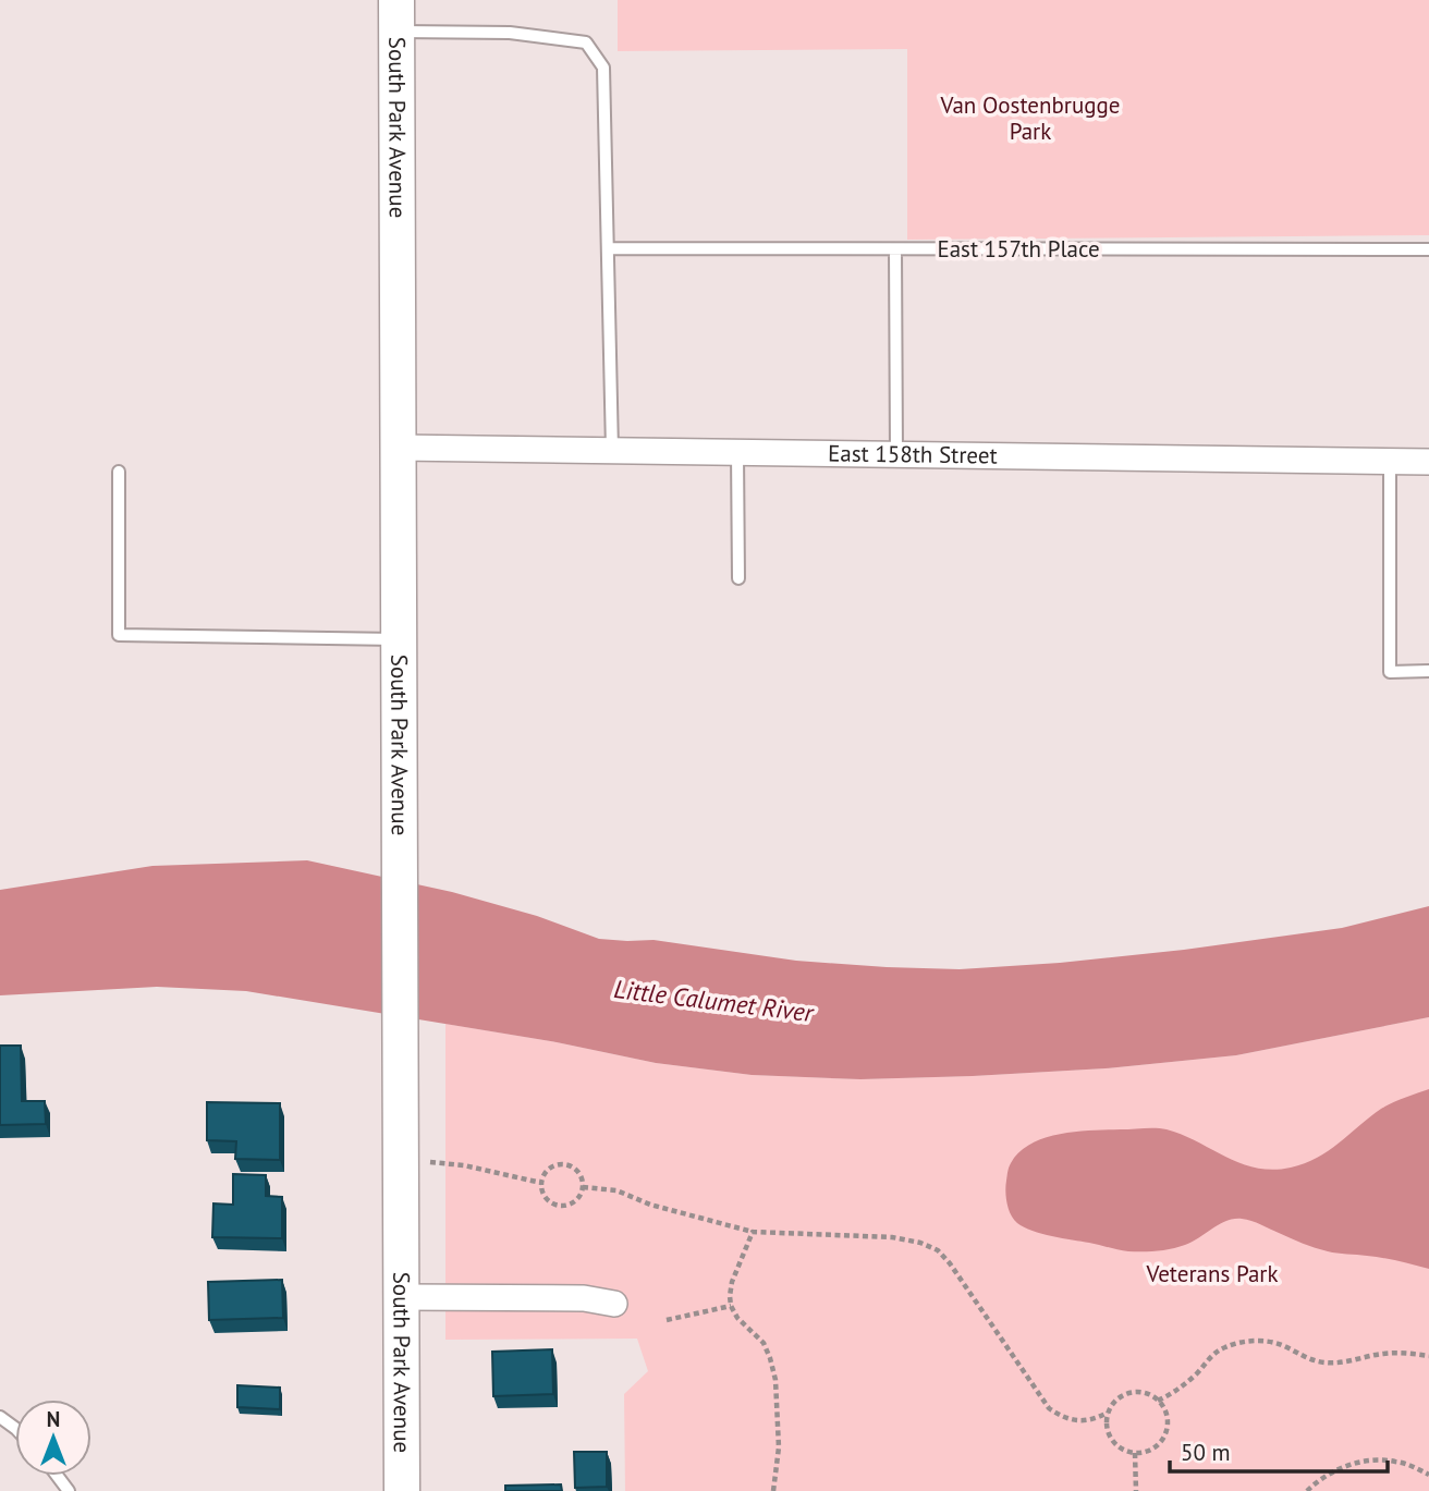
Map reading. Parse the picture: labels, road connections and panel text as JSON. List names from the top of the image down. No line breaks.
{"streets":{"street":["South Park Avenue","East 158th Street"],"lane":["East 157th Place"]},"crossings":[["South Park Avenue","East 158th Street"]],"water":["Little Calumet River"],"parks":["Van Oostenbrugge Park","Veterans Park"],"scale_bar":"50 m","north":"top"}
